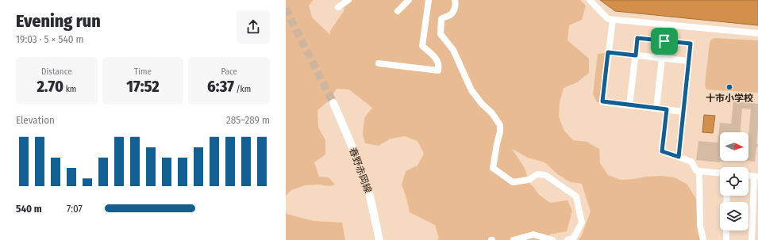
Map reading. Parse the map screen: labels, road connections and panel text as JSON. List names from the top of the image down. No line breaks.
{"streets":{"main road":["春野赤岡線"]},"places":["十市小学校"],"north":"right","page":{"heading":["Evening run","19:03 · 5 × 540 m"],"stats":[["Distance","2.70 km"],["Time","17:52"],["Pace","6:37 /km"]],"chart":["Elevation","285–289 m"],"list":[{"name":"540 m","note":"7:07"}]}}
